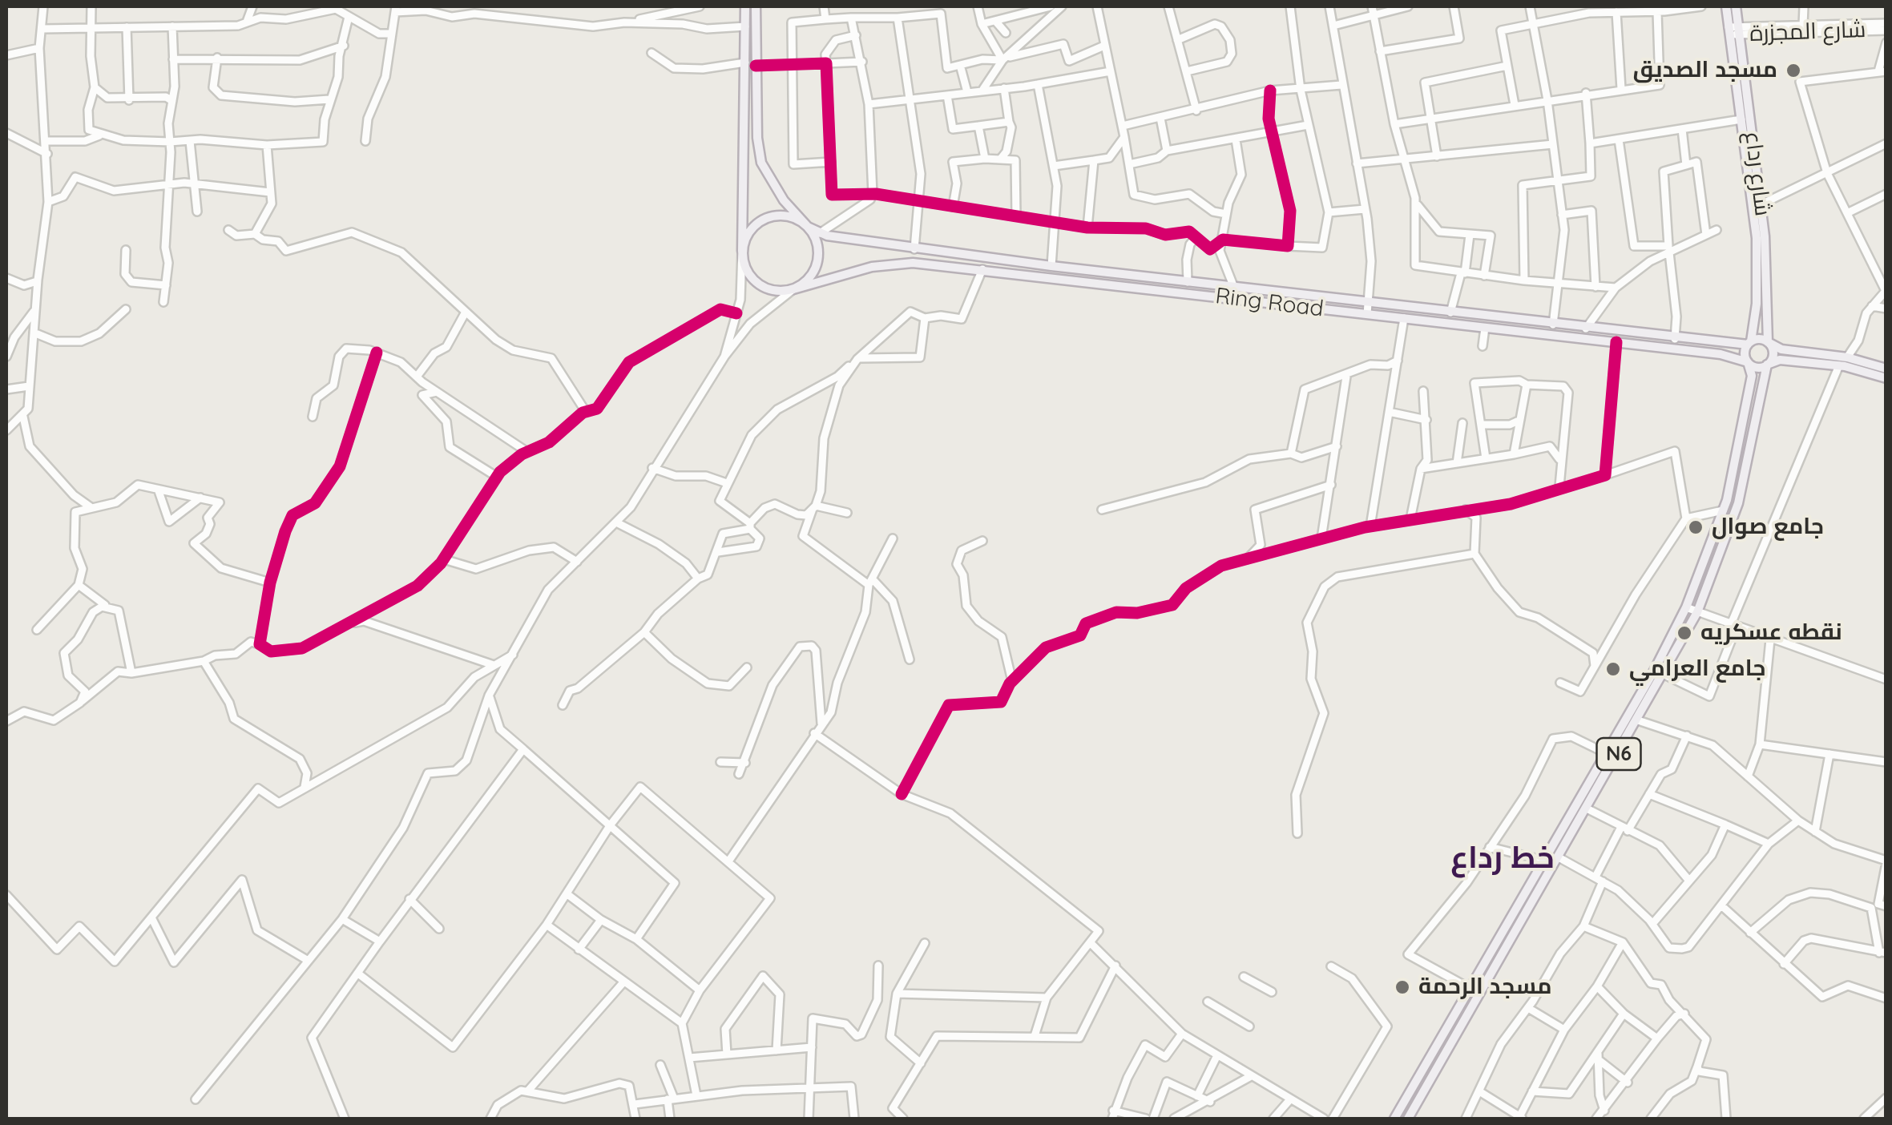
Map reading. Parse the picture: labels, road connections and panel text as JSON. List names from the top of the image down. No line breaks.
{"streets":{"main road":["شارع رداع","Ring Road","N6"],"street":["شارع المجزرة"]},"crossings":[["شارع المجزرة","شارع رداع"],["شارع رداع","Ring Road"],["شارع رداع","N6"],["Ring Road","N6"]],"districts":["خط رداع"],"places":["مسجد الصديق","جامع صوال","نقطه عسكريه","جامع العرامي","مسجد الرحمة"]}
